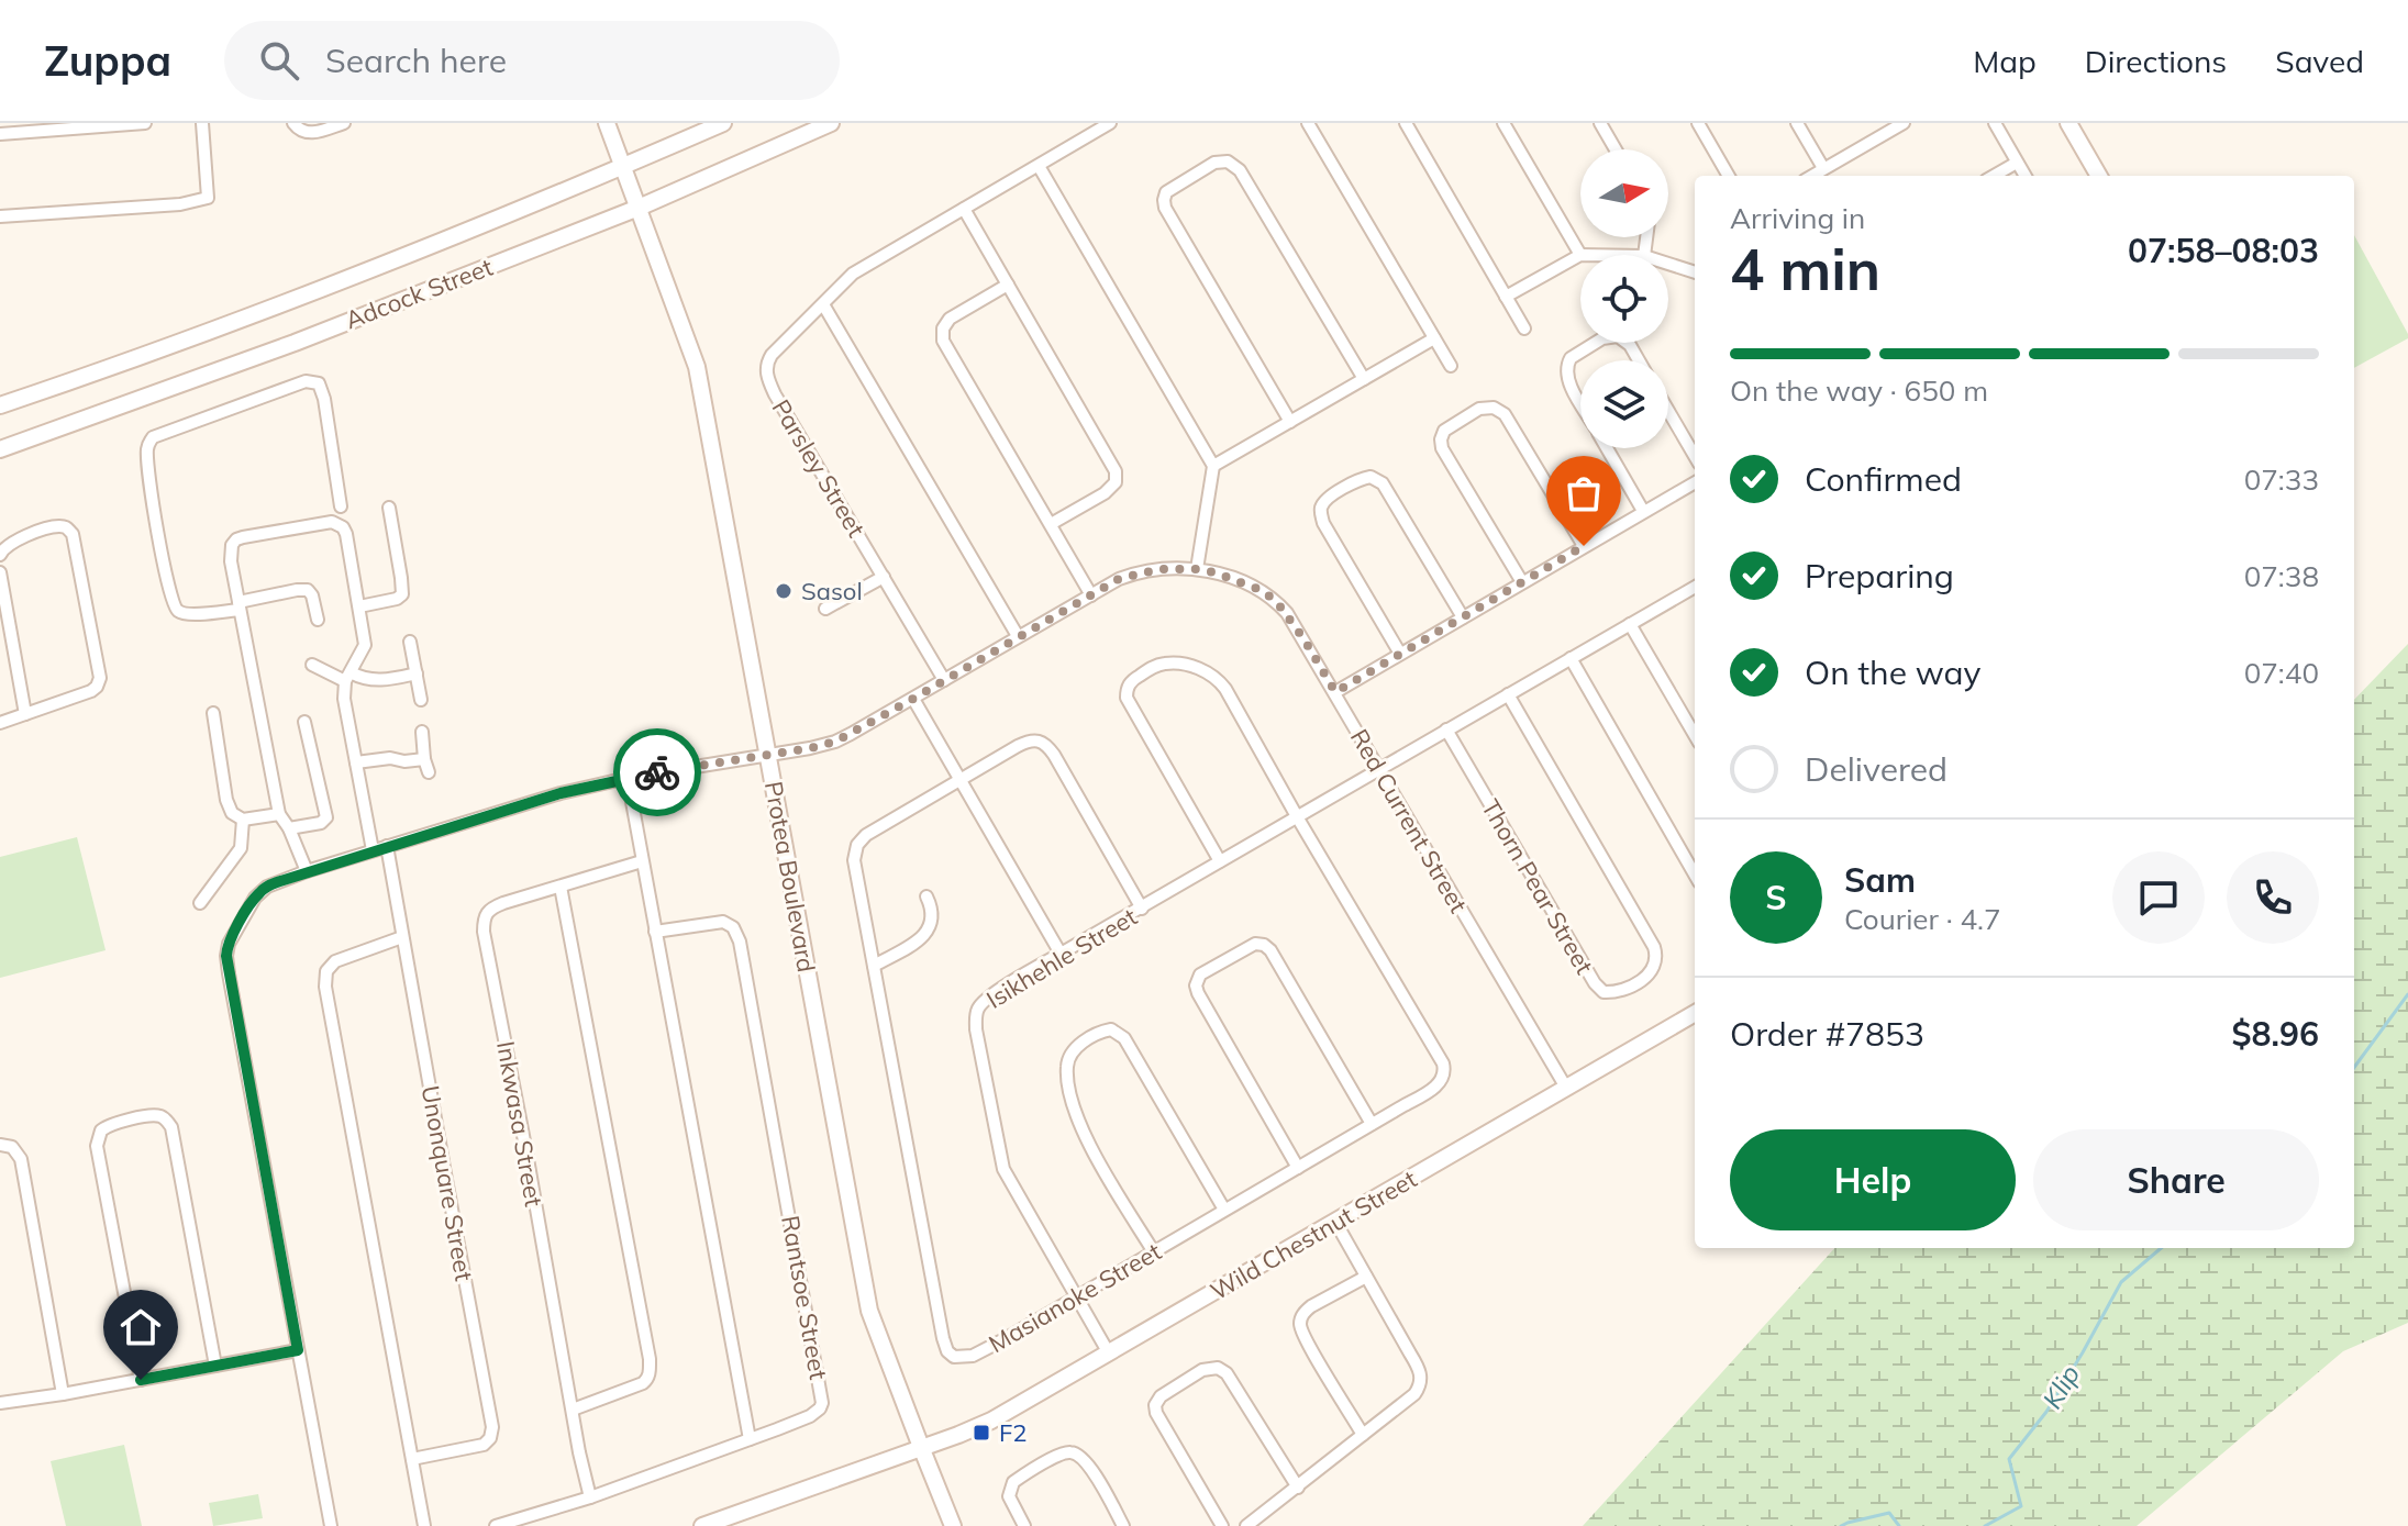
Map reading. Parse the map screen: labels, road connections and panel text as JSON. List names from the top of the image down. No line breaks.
{"streets":{"street":["Adcock Street","Parsley Street","Red Current Street","Protea Boulevard","Thorn Pear Street","Isikhehle Street","Inkwasa Street","Unonquare Street","Wild Chestnut Street","Rantsoe Street","Masianoke Street"]},"crossings":[["Adcock Street","Protea Boulevard"],["Parsley Street","Red Current Street"],["Red Current Street","Protea Boulevard"],["Red Current Street","Isikhehle Street"],["Red Current Street","Unonquare Street"],["Red Current Street","Wild Chestnut Street"],["Protea Boulevard","Wild Chestnut Street"],["Thorn Pear Street","Isikhehle Street"],["Isikhehle Street","Wild Chestnut Street"],["Isikhehle Street","Masianoke Street"],["Inkwasa Street","Rantsoe Street"]],"water":["Klip"],"places":{"other":["Sasol"],"transit":["F2"]},"north":"right","page":{"header":"Zuppa","search":"Search here","nav":["Map","Directions","Saved"],"heading":["4 min","Arriving in","07:58–08:03"],"panel":["Sam","Courier · 4.7","Order #7853","$8.96"],"bar":"On the way · 650 m","list":[["Confirmed","07:33"],["Preparing","07:38"],["On the way","07:40"],"Delivered"],"round":"S","buttons":["Help","Share"]}}
